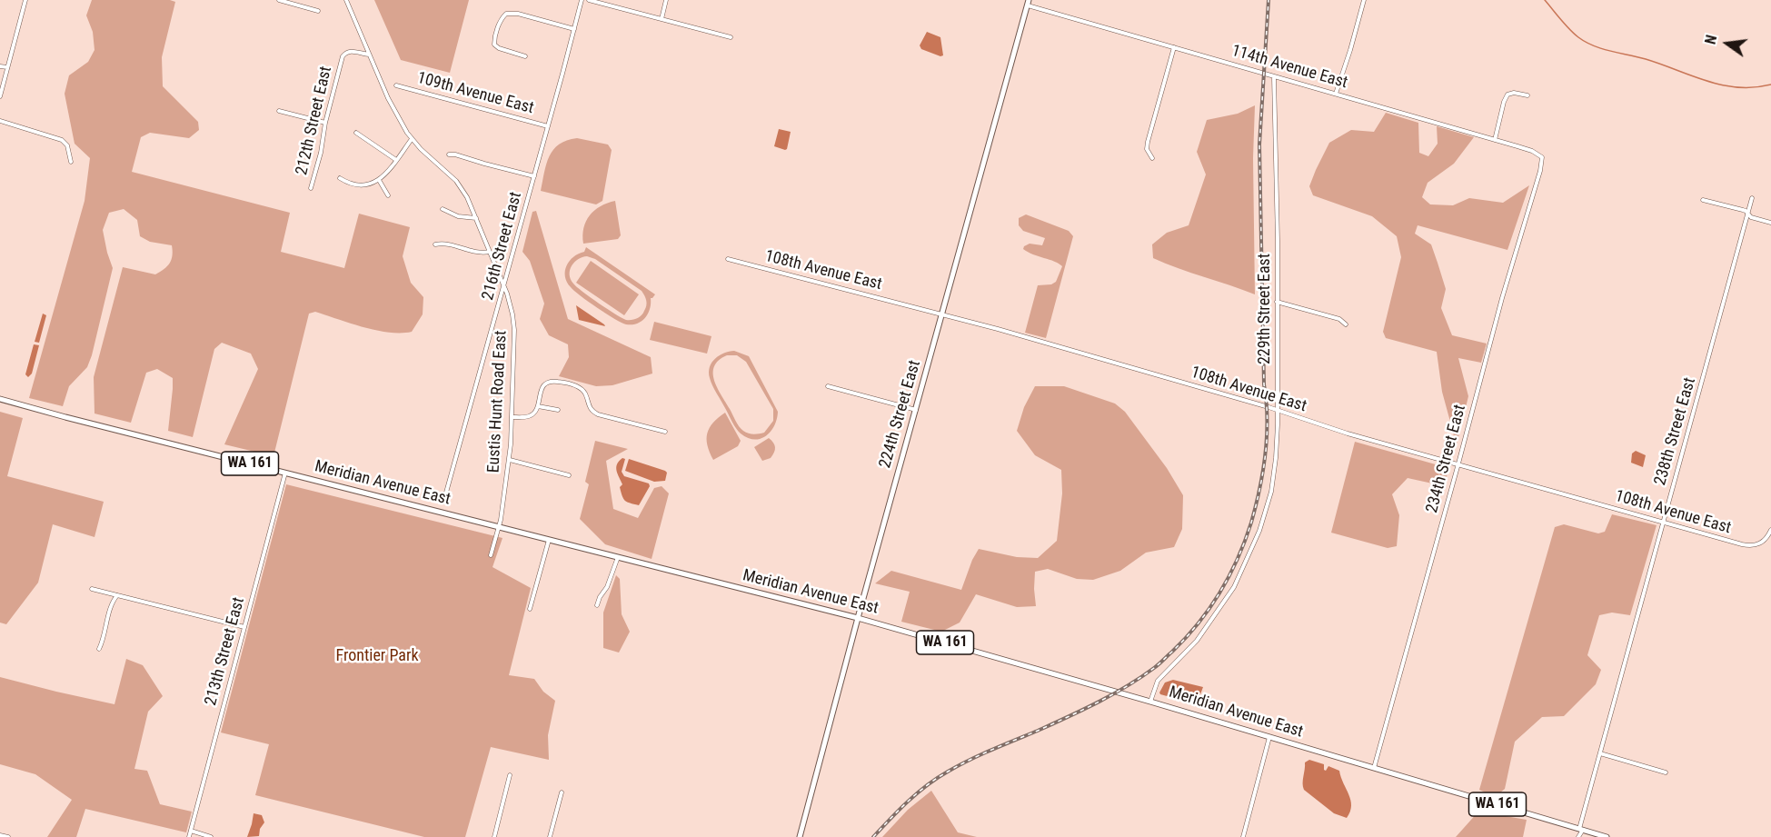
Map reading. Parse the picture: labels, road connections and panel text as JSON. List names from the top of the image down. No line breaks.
{"streets":{"main road":["224th Street East","WA 161","Meridian Avenue East"],"street":["114th Avenue East","109th Avenue East","212th Street East","216th Street East","108th Avenue East","229th Street East","Eustis Hunt Road East","238th Street East","234th Street East","213th Street East"]},"crossings":[["114th Avenue East","229th Street East"],["114th Avenue East","224th Street East"],["114th Avenue East","234th Street East"],["109th Avenue East","216th Street East"],["212th Street East","Eustis Hunt Road East"],["216th Street East","Eustis Hunt Road East"],["108th Avenue East","229th Street East"],["108th Avenue East","224th Street East"],["108th Avenue East","238th Street East"],["108th Avenue East","234th Street East"],["229th Street East","Meridian Avenue East"],["Eustis Hunt Road East","Meridian Avenue East"],["224th Street East","Meridian Avenue East"],["238th Street East","Meridian Avenue East"],["234th Street East","Meridian Avenue East"],["Meridian Avenue East","213th Street East"]],"parks":["Frontier Park"],"north":"left"}
